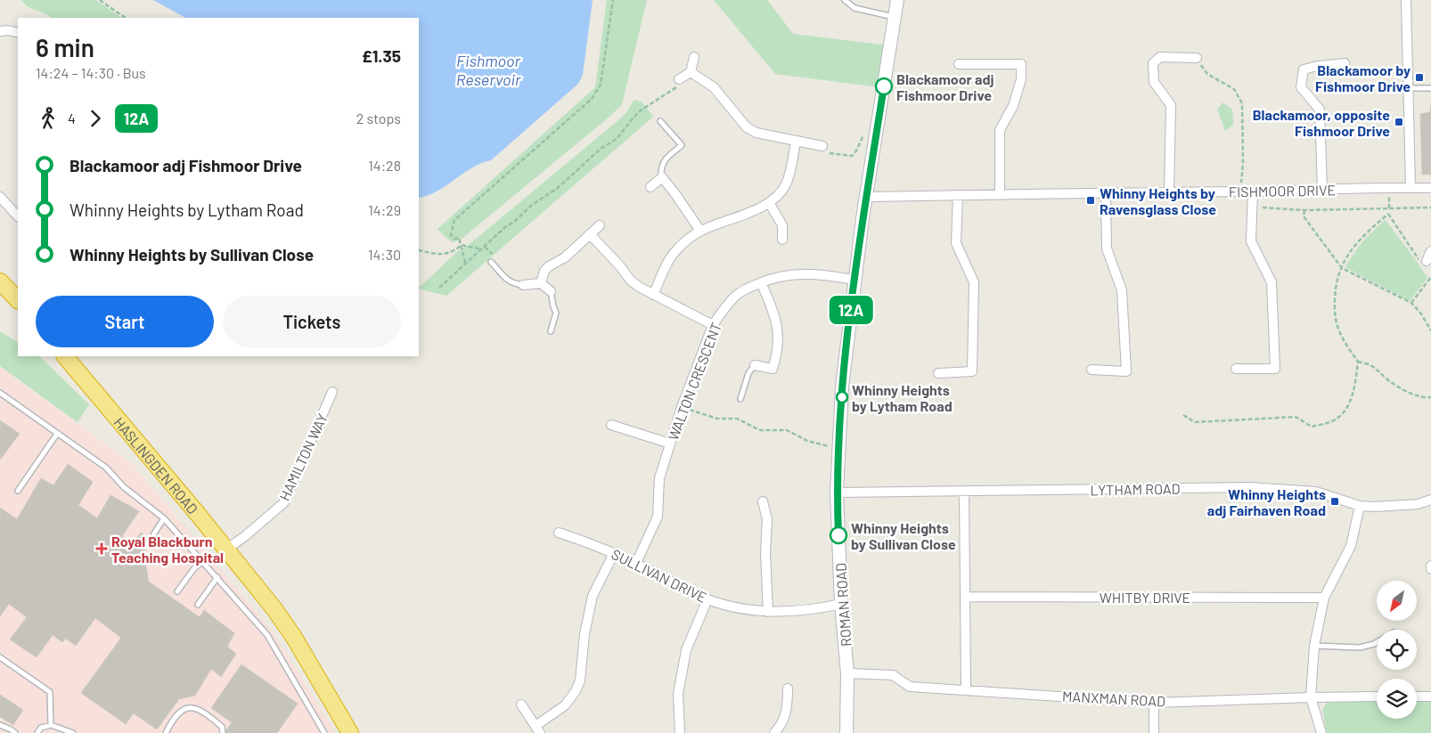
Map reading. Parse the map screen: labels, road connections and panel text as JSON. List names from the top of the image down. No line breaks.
{"streets":{"highway":["HASLINGDEN ROAD"],"street":["FISHMOOR DRIVE","WALTON CRESCENT","HAMILTON WAY","LYTHAM ROAD","SULLIVAN DRIVE","WHITBY DRIVE","ROMAN ROAD","MANXMAN ROAD"]},"crossings":[["FISHMOOR DRIVE","ROMAN ROAD"],["WALTON CRESCENT","SULLIVAN DRIVE"],["WALTON CRESCENT","ROMAN ROAD"],["HAMILTON WAY","HASLINGDEN ROAD"],["LYTHAM ROAD","ROMAN ROAD"],["SULLIVAN DRIVE","ROMAN ROAD"],["ROMAN ROAD","MANXMAN ROAD"]],"water":["Fishmoor Reservoir"],"places":{"transit":["Blackamoor by Fishmoor Drive","Blackamoor, opposite Fishmoor Drive","Whinny Heights by Ravensglass Close","Whinny Heights adj Fairhaven Road"],"other":["Blackamoor adj Fishmoor Drive","Whinny Heights by Lytham Road","Whinny Heights by Sullivan Close"],"health":["Royal Blackburn Teaching Hospital"]},"lines":["bus line 12A"],"north":"bottom left","page":{"on_map":"12A","heading":["6 min","14:24 – 14:30 · Bus","£1.35"],"legs":["4","12A","2 stops"],"list":[{"name":"Blackamoor adj Fishmoor Drive","value":"14:28"},{"name":"Whinny Heights by Lytham Road","value":"14:29"},{"name":"Whinny Heights by Sullivan Close","value":"14:30"}],"buttons":["Start","Tickets"]}}
